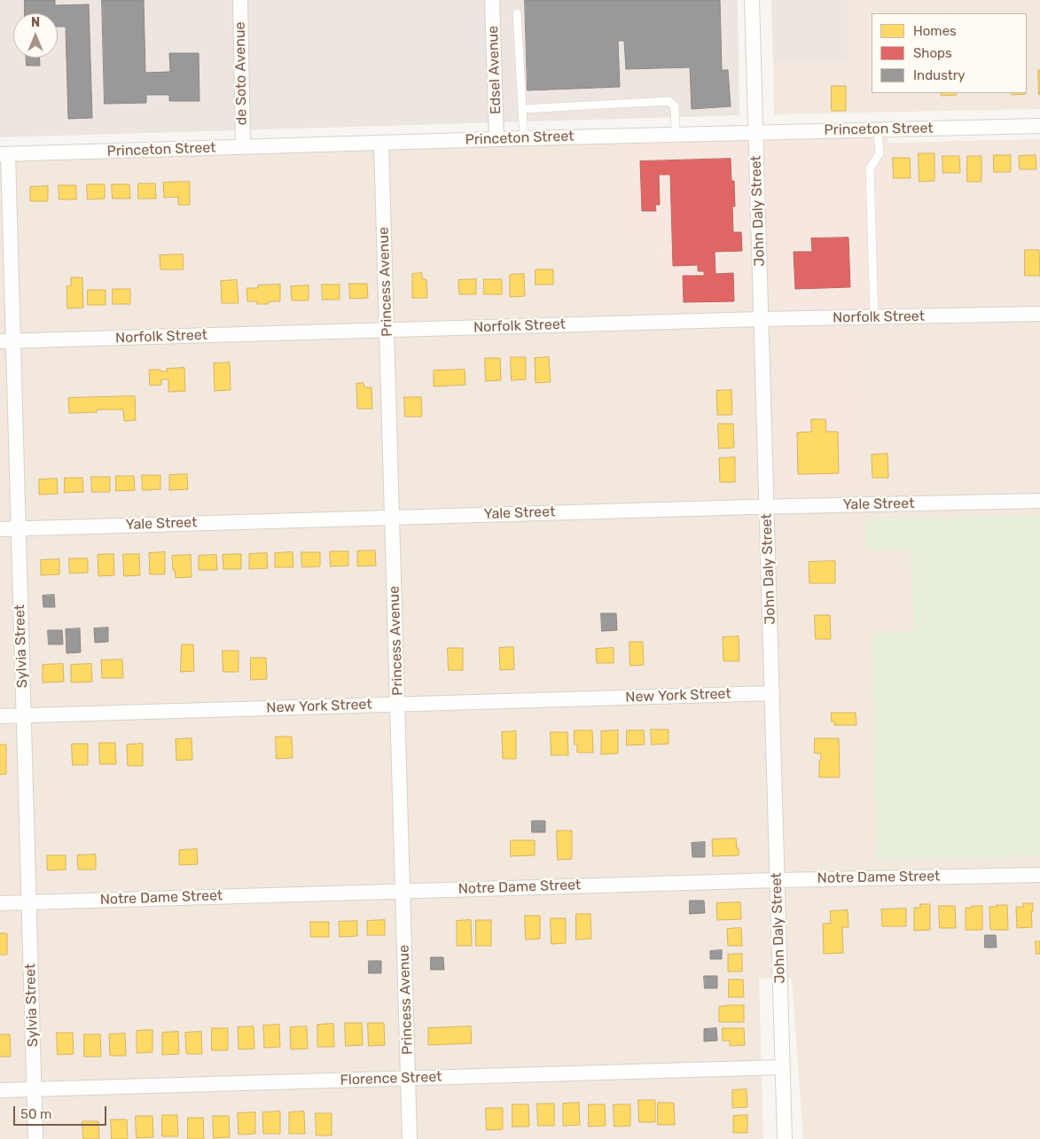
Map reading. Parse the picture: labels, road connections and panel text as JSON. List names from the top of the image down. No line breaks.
{"streets":{"street":["Edsel Avenue","de Soto Avenue","Princeton Street","John Daly Street","Princess Avenue","Norfolk Street","Yale Street","Sylvia Street","New York Street","Notre Dame Street","Florence Street"]},"crossings":[["Edsel Avenue","Princeton Street"],["de Soto Avenue","Princeton Street"],["Princeton Street","John Daly Street"],["Princeton Street","Princess Avenue"],["Princeton Street","Sylvia Street"],["John Daly Street","Norfolk Street"],["John Daly Street","Yale Street"],["John Daly Street","New York Street"],["John Daly Street","Notre Dame Street"],["John Daly Street","Florence Street"],["Princess Avenue","Norfolk Street"],["Princess Avenue","Yale Street"],["Princess Avenue","New York Street"],["Princess Avenue","Notre Dame Street"],["Princess Avenue","Florence Street"],["Norfolk Street","Sylvia Street"],["Yale Street","Sylvia Street"],["Sylvia Street","New York Street"],["Sylvia Street","Notre Dame Street"],["Sylvia Street","Florence Street"]],"legend":["Homes","Shops","Industry"],"scale_bar":"50 m","north":"top"}
